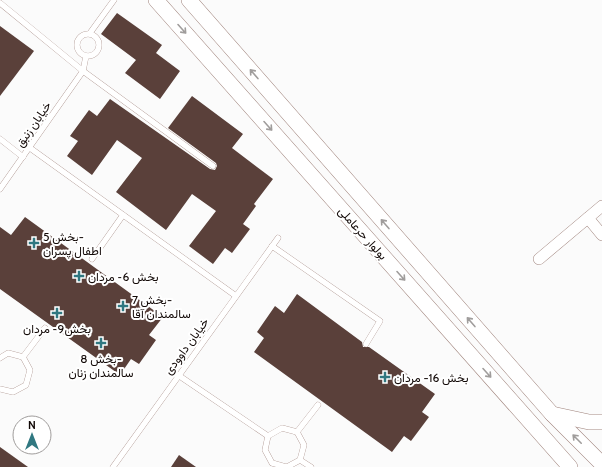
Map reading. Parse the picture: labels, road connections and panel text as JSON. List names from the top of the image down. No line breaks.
{"streets":{"main road":["بولوار حرعاملی"],"lane":["خیابان زنبق","خیابان داوودی"]},"places":{"health":["بخش 5- اطفال پسران","بخش 6- مردان","بخش 7- سالمندان آقا","بخش9- مردان","بخش 8- سالمندان زنان","بخش 16- مردان"]},"north":"top"}
